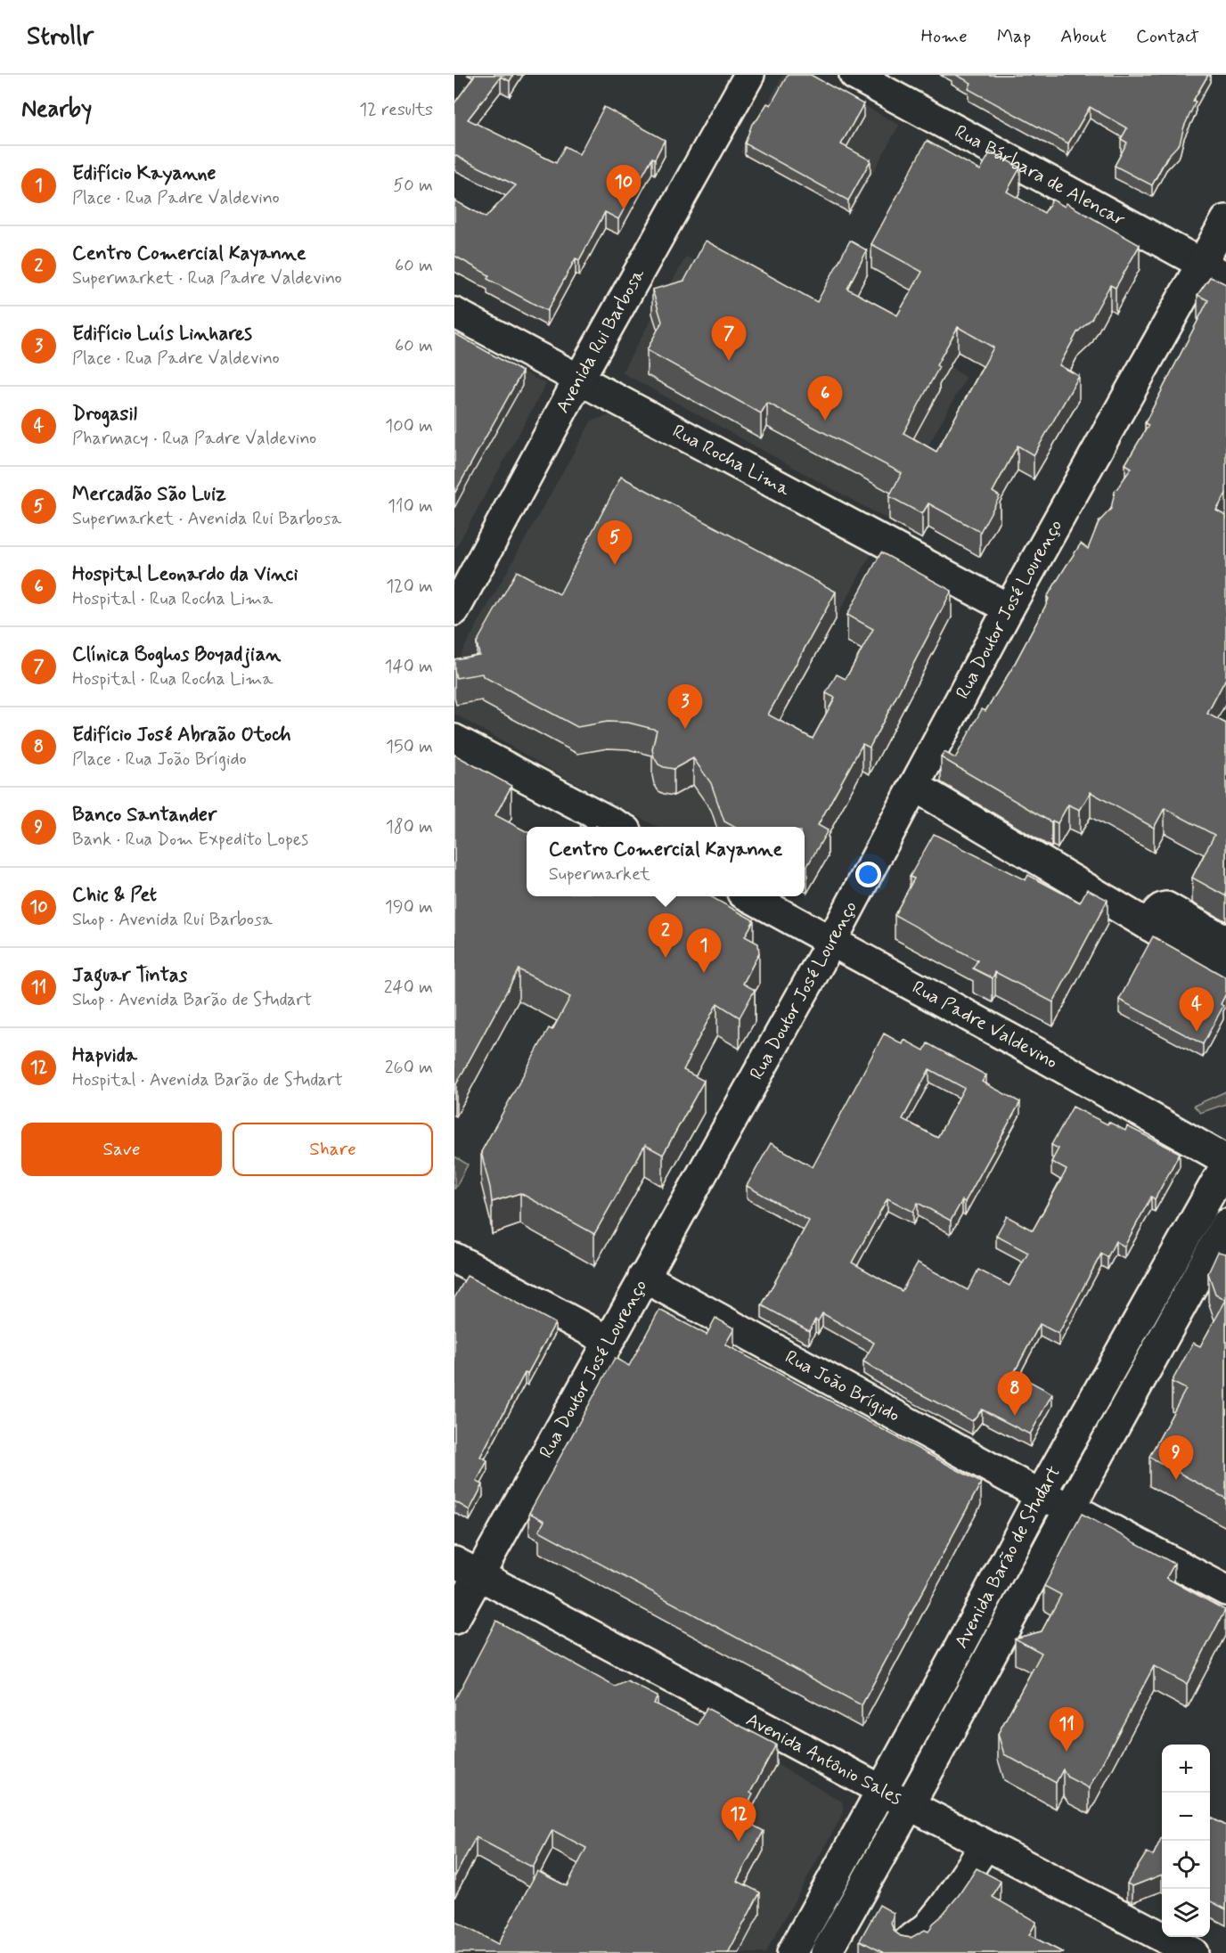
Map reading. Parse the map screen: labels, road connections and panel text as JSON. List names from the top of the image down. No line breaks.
{"streets":{"main road":["Rua Bárbara de Alencar","Avenida Rui Barbosa","Rua Rocha Lima","Rua Doutor José Lourenço","Rua Padre Valdevino","Rua João Brígido","Avenida Barão de Studart","Avenida Antônio Sales"]},"crossings":[["Rua Bárbara de Alencar","Rua Doutor José Lourenço"],["Avenida Rui Barbosa","Rua Rocha Lima"],["Rua Rocha Lima","Rua Doutor José Lourenço"],["Rua Doutor José Lourenço","Rua Padre Valdevino"],["Rua Doutor José Lourenço","Rua João Brígido"],["Rua Doutor José Lourenço","Avenida Antônio Sales"],["Rua João Brígido","Avenida Barão de Studart"],["Avenida Barão de Studart","Avenida Antônio Sales"]],"page":{"header":"Strollr","nav":["Home","Map","About","Contact"],"heading":["Nearby","12 results"],"list":[{"mark":"1","name":"Edifício Kayanne","note":"Place · Rua Padre Valdevino","value":"50 m"},{"mark":"2","name":"Centro Comercial Kayanne","note":"Supermarket · Rua Padre Valdevino","value":"60 m"},{"mark":"3","name":"Edifício Luís Linhares","note":"Place · Rua Padre Valdevino","value":"60 m"},{"mark":"4","name":"Drogasil","note":"Pharmacy · Rua Padre Valdevino","value":"100 m"},{"mark":"5","name":"Mercadão São Luiz","note":"Supermarket · Avenida Rui Barbosa","value":"110 m"},{"mark":"6","name":"Hospital Leonardo da Vinci","note":"Hospital · Rua Rocha Lima","value":"120 m"},{"mark":"7","name":"Clínica Boghos Boyadjian","note":"Hospital · Rua Rocha Lima","value":"140 m"},{"mark":"8","name":"Edifício José Abraão Otoch","note":"Place · Rua João Brígido","value":"150 m"},{"mark":"9","name":"Banco Santander","note":"Bank · Rua Dom Expedito Lopes","value":"180 m"},{"mark":"10","name":"Chic & Pet","note":"Shop · Avenida Rui Barbosa","value":"190 m"},{"mark":"11","name":"Jaguar Tintas","note":"Shop · Avenida Barão de Studart","value":"240 m"},{"mark":"12","name":"Hapvida","note":"Hospital · Avenida Barão de Studart","value":"260 m"}],"pins":["10","7","6","5","3","2","1","4","8","9","11","12"],"popup":["Centro Comercial Kayanne","Supermarket"],"buttons":["Save","Share"],"map_buttons":["+","−"]}}
